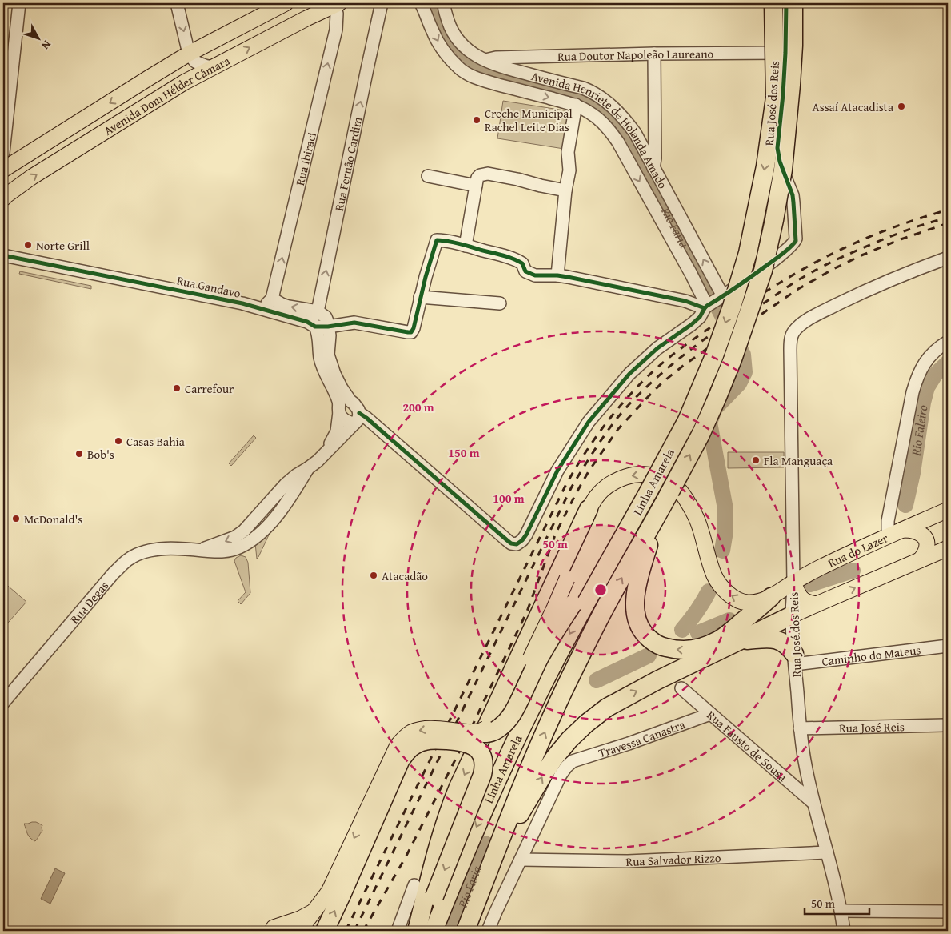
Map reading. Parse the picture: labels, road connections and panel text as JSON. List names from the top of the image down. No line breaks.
{"streets":{"highway":["Linha Amarela"],"main road":["Avenida Dom Hélder Câmara","Rua do Lazer"],"street":["Rua Doutor Napoleão Laureano","Rua José dos Reis","Avenida Henriete de Holanda Amado","Rua Ibiraci","Rua Fernão Cardim","Rua Gandavo","Rua Degas","Caminho do Mateus","Rua José Reis","Travessa Canastra","Rua Fausto de Sousa","Rua Salvador Rizzo"]},"crossings":[["Rua Doutor Napoleão Laureano","Rua José dos Reis"],["Rua Doutor Napoleão Laureano","Avenida Henriete de Holanda Amado"],["Avenida Dom Hélder Câmara","Rua Ibiraci"],["Rua José dos Reis","Avenida Henriete de Holanda Amado"],["Rua José dos Reis","Rua do Lazer"],["Rua José dos Reis","Caminho do Mateus"],["Rua José dos Reis","Rua José Reis"],["Rua José dos Reis","Rua Fausto de Sousa"],["Rua José dos Reis","Rua Salvador Rizzo"],["Travessa Canastra","Rua Fausto de Sousa"],["Travessa Canastra","Rua Salvador Rizzo"]],"one_way":["Rua Ibiraci","Rua Fernão Cardim"],"water":["Rio Faria","Rio Faleiro"],"places":["Assaí Atacadista","Creche Municipal Rachel Leite Dias","Norte Grill","Carrefour","Casas Bahia","Bob's","Fla Manguaça","McDonald's","Atacadão"],"scale_bar":"50 m","north":"bottom right","rings":["200 m","150 m","100 m","50 m"]}
